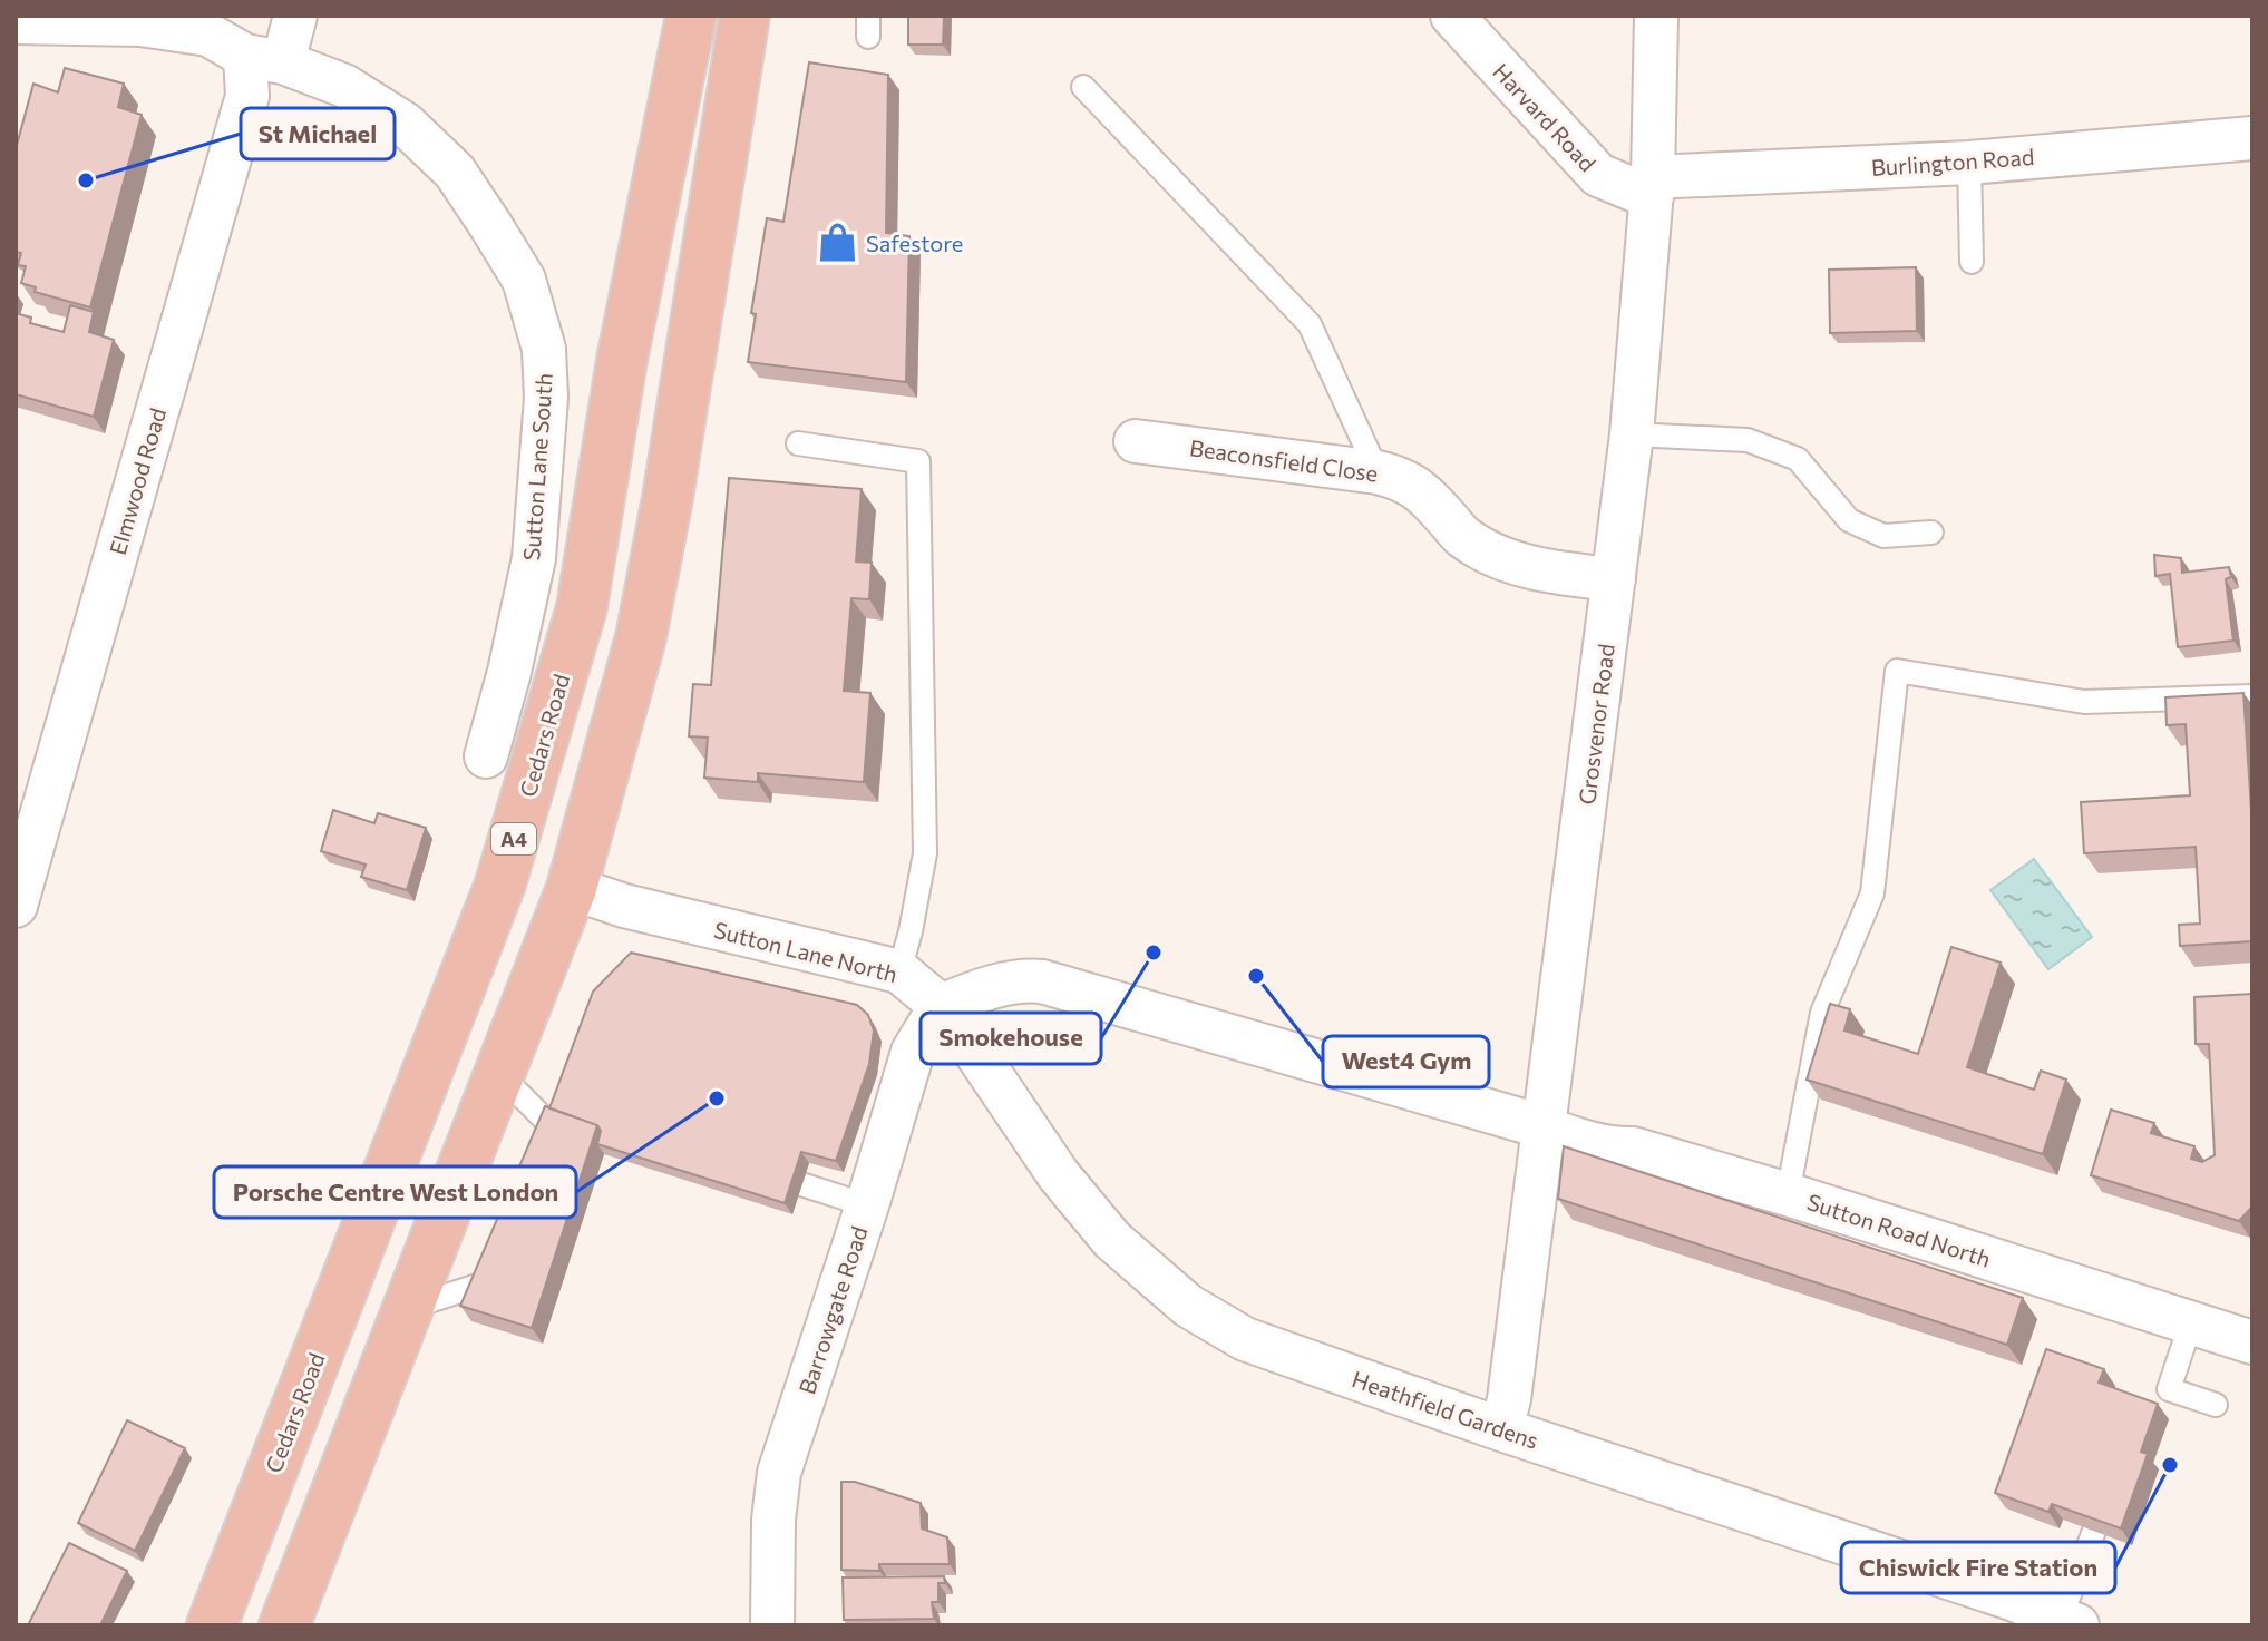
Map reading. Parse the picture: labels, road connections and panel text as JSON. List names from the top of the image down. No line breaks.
{"streets":{"highway":["Cedars Road","A4"],"street":["Harvard Road","Burlington Road","Beaconsfield Close","Sutton Lane South","Elmwood Road","Grosvenor Road","Sutton Lane North","Sutton Road North","Barrowgate Road","Heathfield Gardens"]},"crossings":[["Harvard Road","Burlington Road"],["Harvard Road","Grosvenor Road"],["Burlington Road","Grosvenor Road"],["Beaconsfield Close","Grosvenor Road"],["Sutton Lane South","Elmwood Road"],["Grosvenor Road","Sutton Road North"],["Grosvenor Road","Heathfield Gardens"],["Sutton Lane North","Barrowgate Road"],["Sutton Lane North","Heathfield Gardens"],["Barrowgate Road","Heathfield Gardens"]],"places":{"other":["St Michael","Smokehouse","West4 Gym","Porsche Centre West London","Chiswick Fire Station"],"shop":["Safestore"]}}
